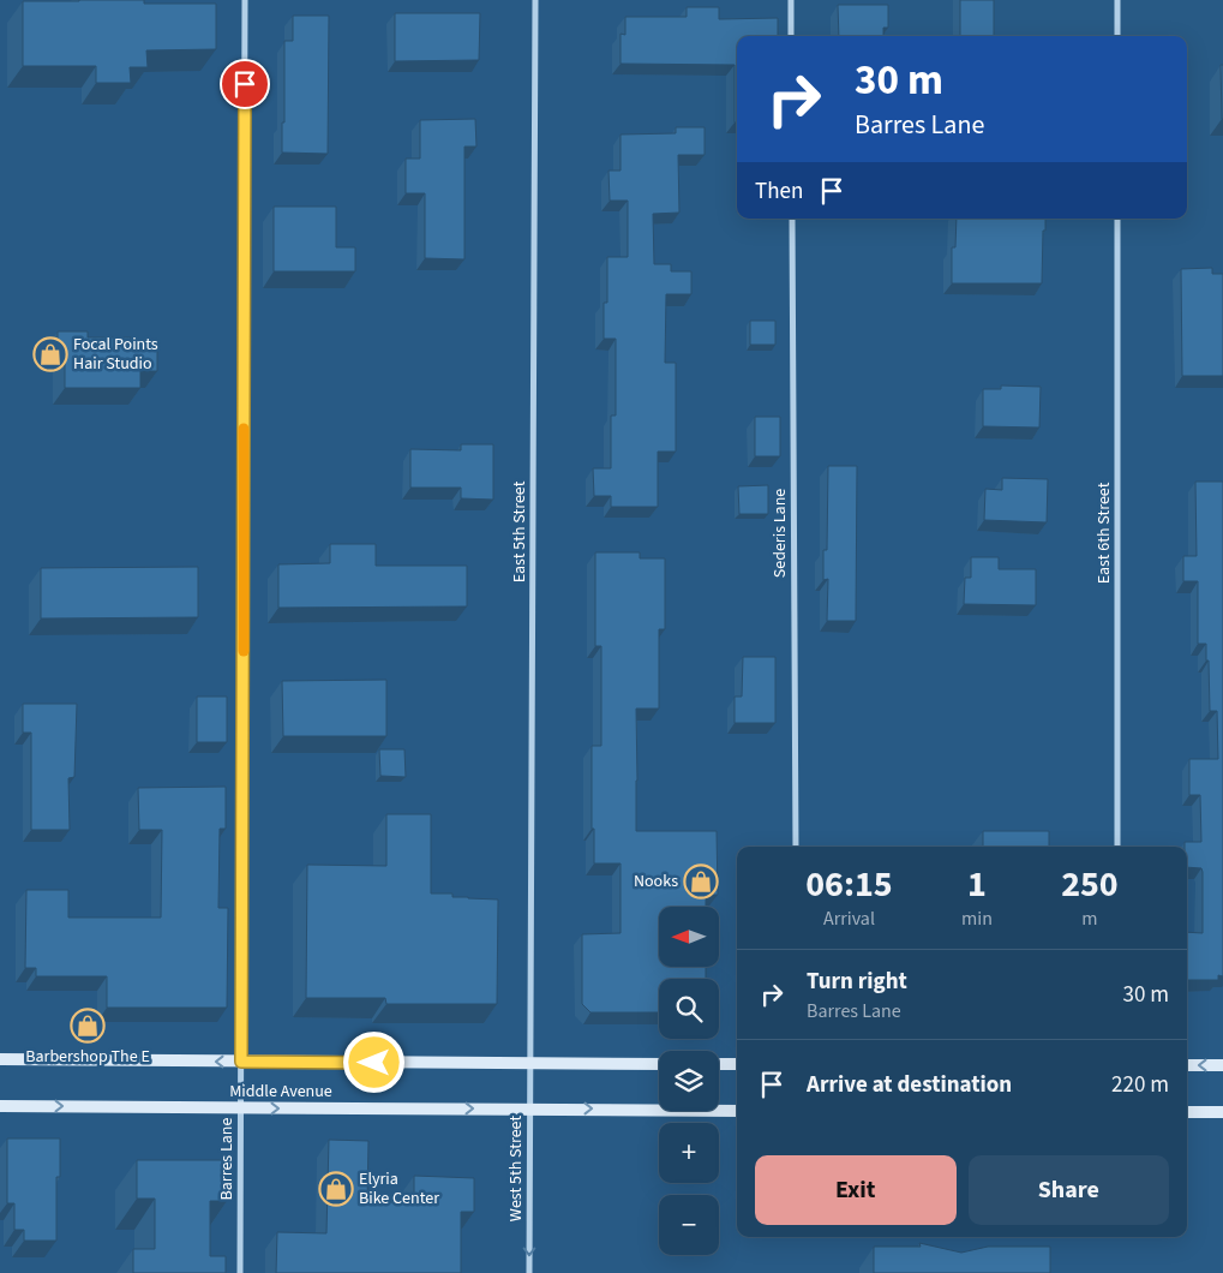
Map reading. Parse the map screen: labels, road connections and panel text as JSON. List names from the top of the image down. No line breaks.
{"streets":{"main road":["Middle Avenue"],"street":["East 5th Street","Sederis Lane","East 6th Street","Barres Lane","West 5th Street"]},"crossings":[["East 5th Street","Middle Avenue"],["East 5th Street","West 5th Street"],["Middle Avenue","Barres Lane"],["Middle Avenue","West 5th Street"]],"one_way":["West 5th Street"],"places":{"shop":["Focal Points Hair Studio","Nooks","Barbershop The E","Elyria Bike Center"]},"north":"left","page":{"turn":["30 m","Barres Lane"],"then":"Then","eta":["06:15","Arrival","1","min","250","m"],"map_buttons":["+","−"],"list":[{"name":"Turn right","note":"Barres Lane","value":"30 m"},{"name":"Arrive at destination","value":"220 m"}],"buttons":["Exit","Share"]}}
